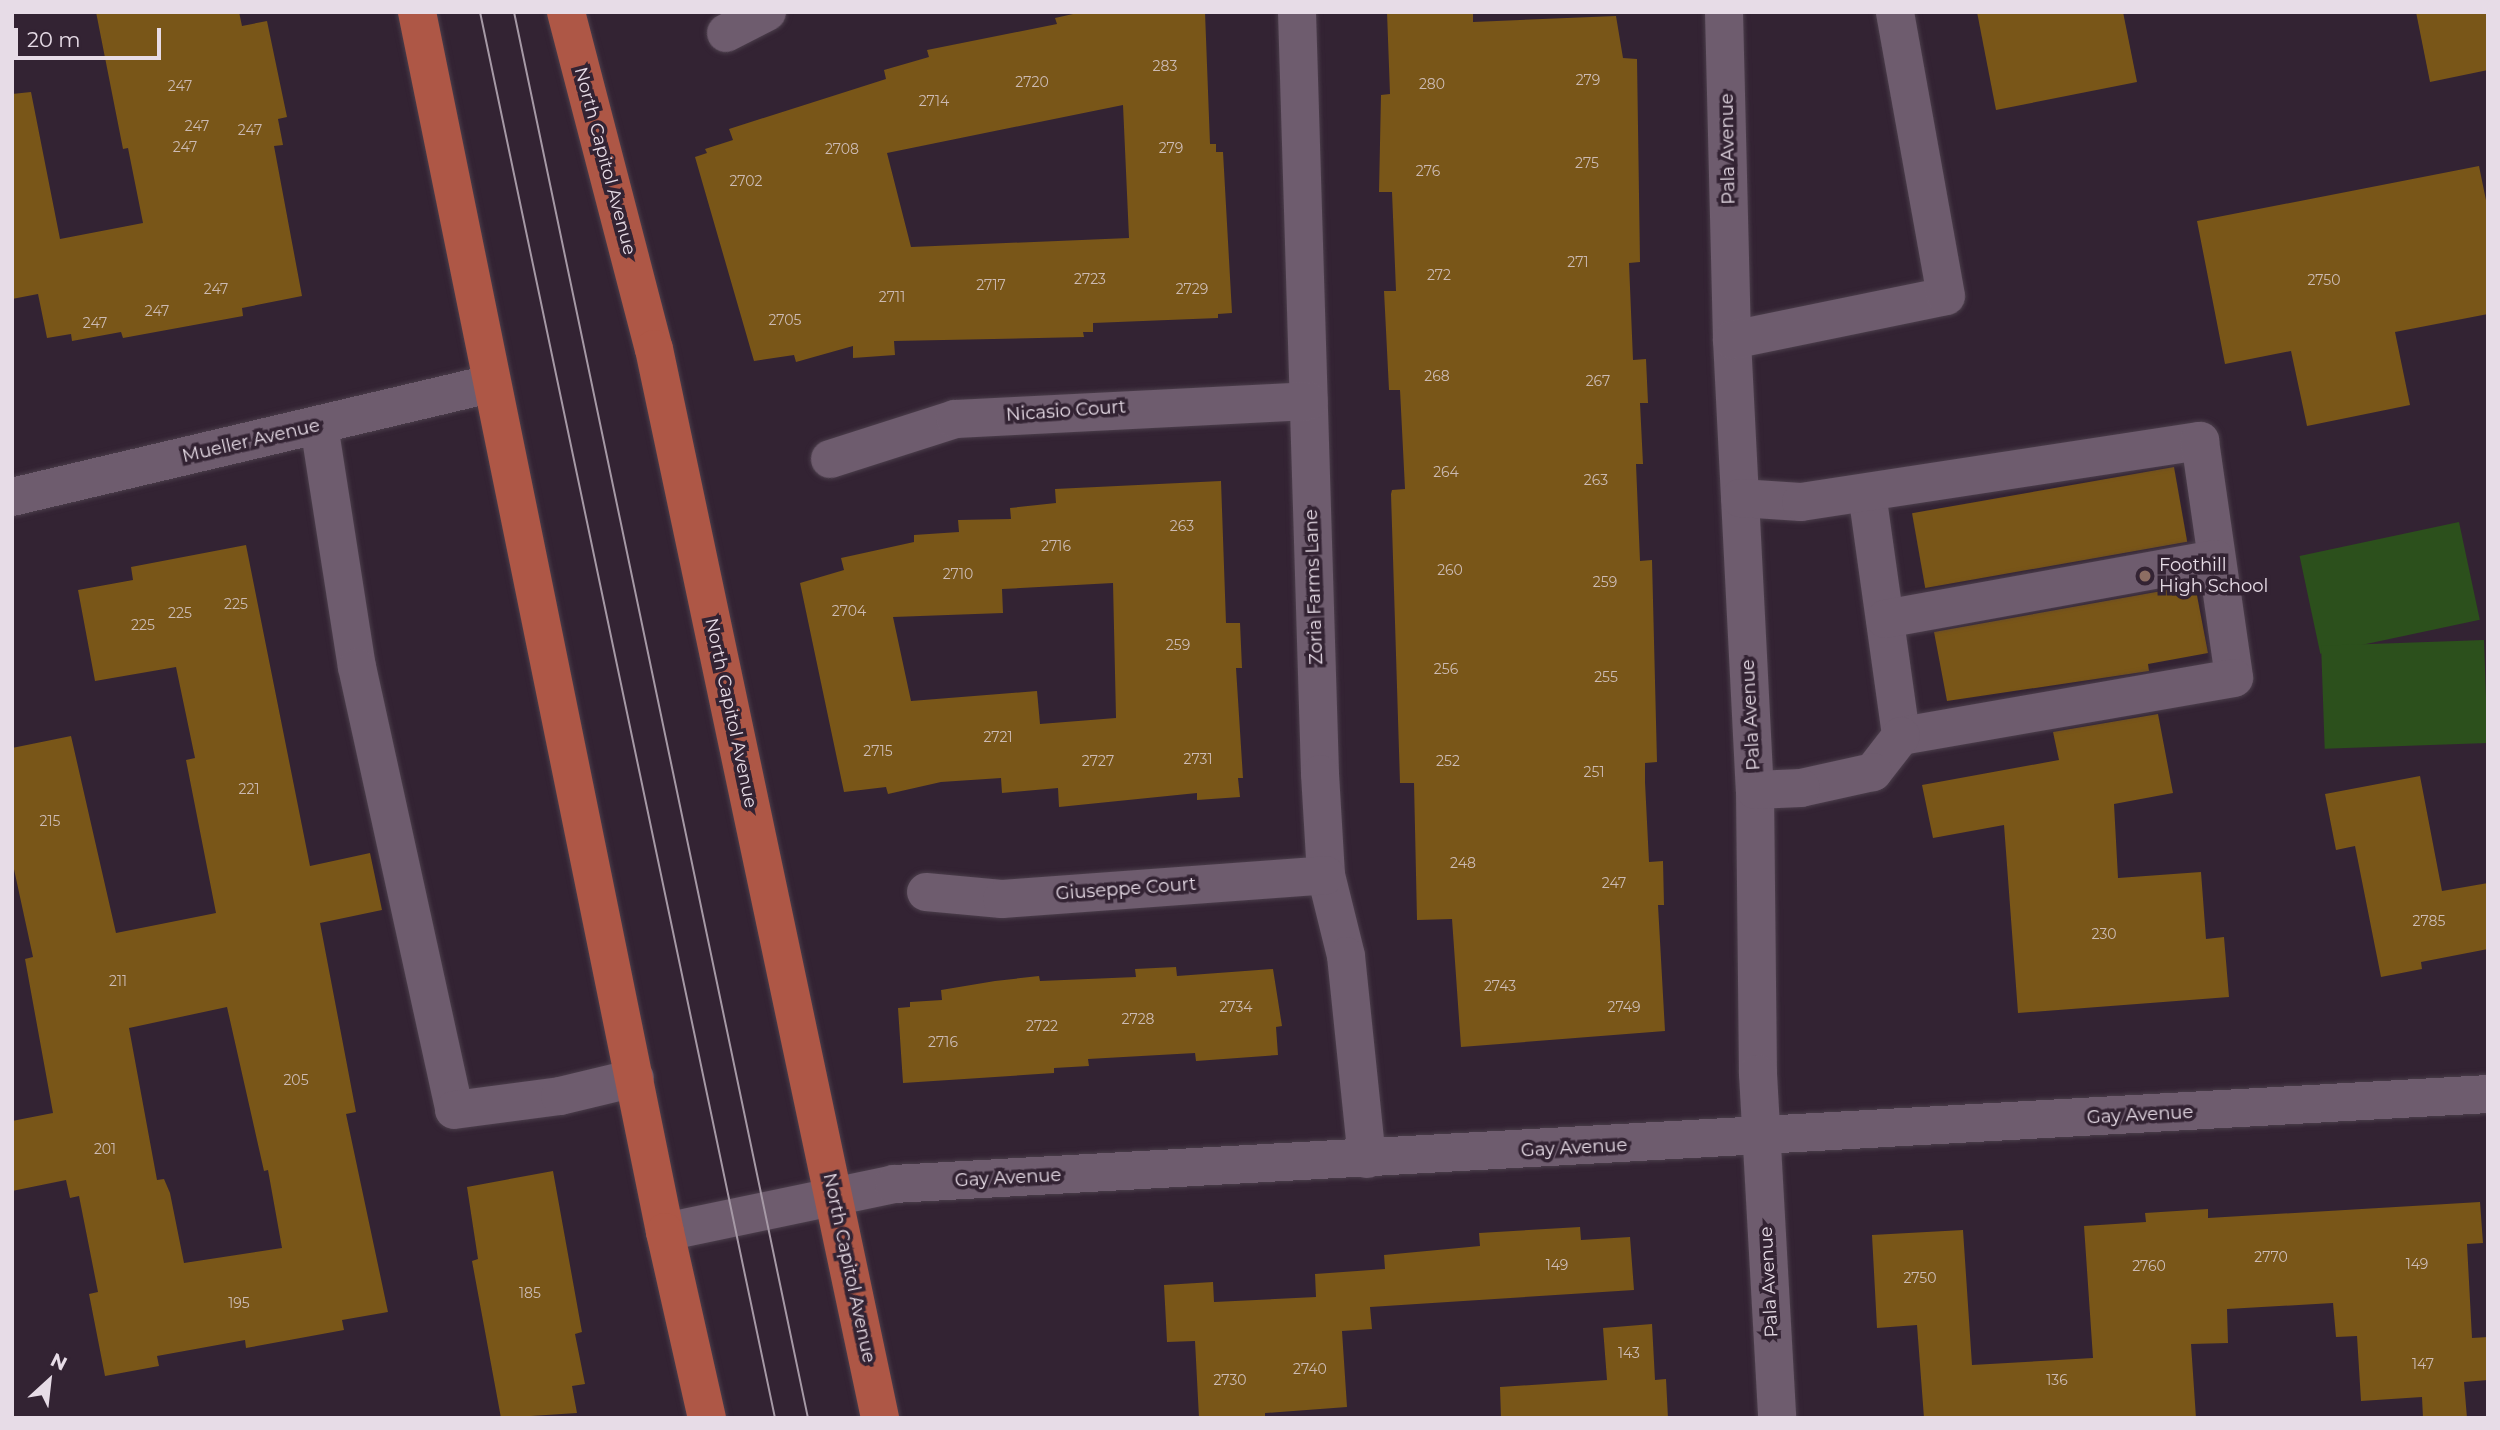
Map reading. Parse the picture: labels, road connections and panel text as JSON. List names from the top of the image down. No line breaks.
{"streets":{"main road":["North Capitol Avenue"],"street":["Pala Avenue","Nicasio Court","Mueller Avenue","Zoria Farms Lane","Giuseppe Court","Gay Avenue"]},"crossings":[["Pala Avenue","Gay Avenue"],["North Capitol Avenue","Gay Avenue"],["Nicasio Court","Zoria Farms Lane"],["Zoria Farms Lane","Giuseppe Court"],["Zoria Farms Lane","Gay Avenue"]],"places":["Foothill High School"],"house_numbers":["283","279","2720","280","247","2714","247","247","247","279","2708","275","276","2702","271","272","2723","2750","2717","247","2729","2711","247","2705","247","268","267","264","263","263","2716","260","2710","259","225","2704","225","225","259","256","255","2721","2715","2731","2727","252","251","221","215","248","247","2785","230","211","2743","2734","2749","2728","2722","2716","205","201","2770","149","149","2760","2750","185","195","143","147","2740","2730","136"],"scale_bar":"20 m","north":"top right"}
